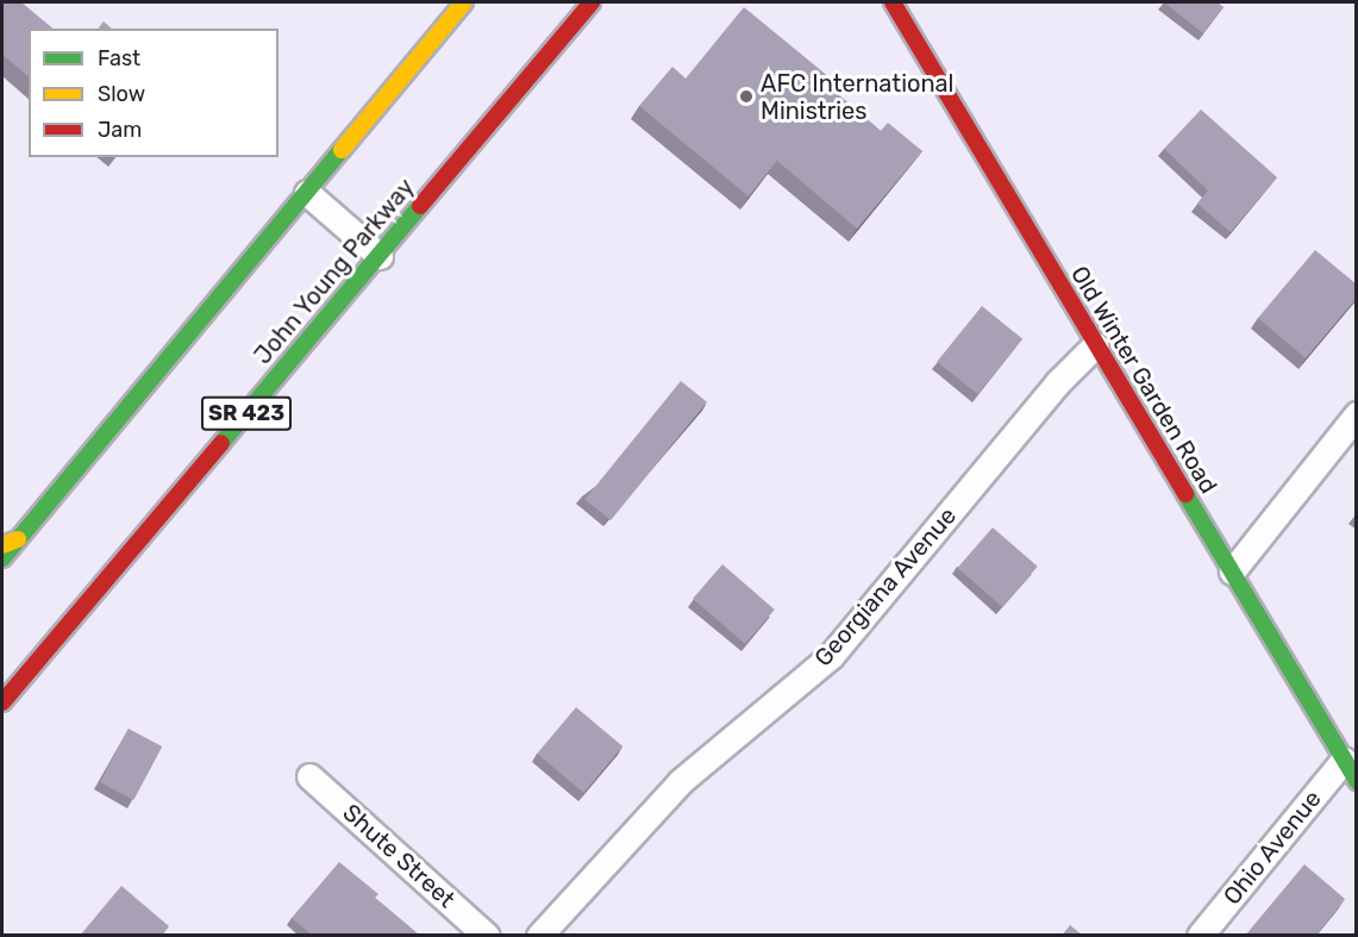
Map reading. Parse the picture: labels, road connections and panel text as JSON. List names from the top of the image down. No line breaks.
{"streets":{"main road":["John Young Parkway","Old Winter Garden Road","SR 423"],"street":["Georgiana Avenue","Ohio Avenue","Shute Street"]},"crossings":[["Old Winter Garden Road","Georgiana Avenue"],["Old Winter Garden Road","Ohio Avenue"]],"places":["AFC International Ministries"],"legend":["Fast","Slow","Jam"]}
